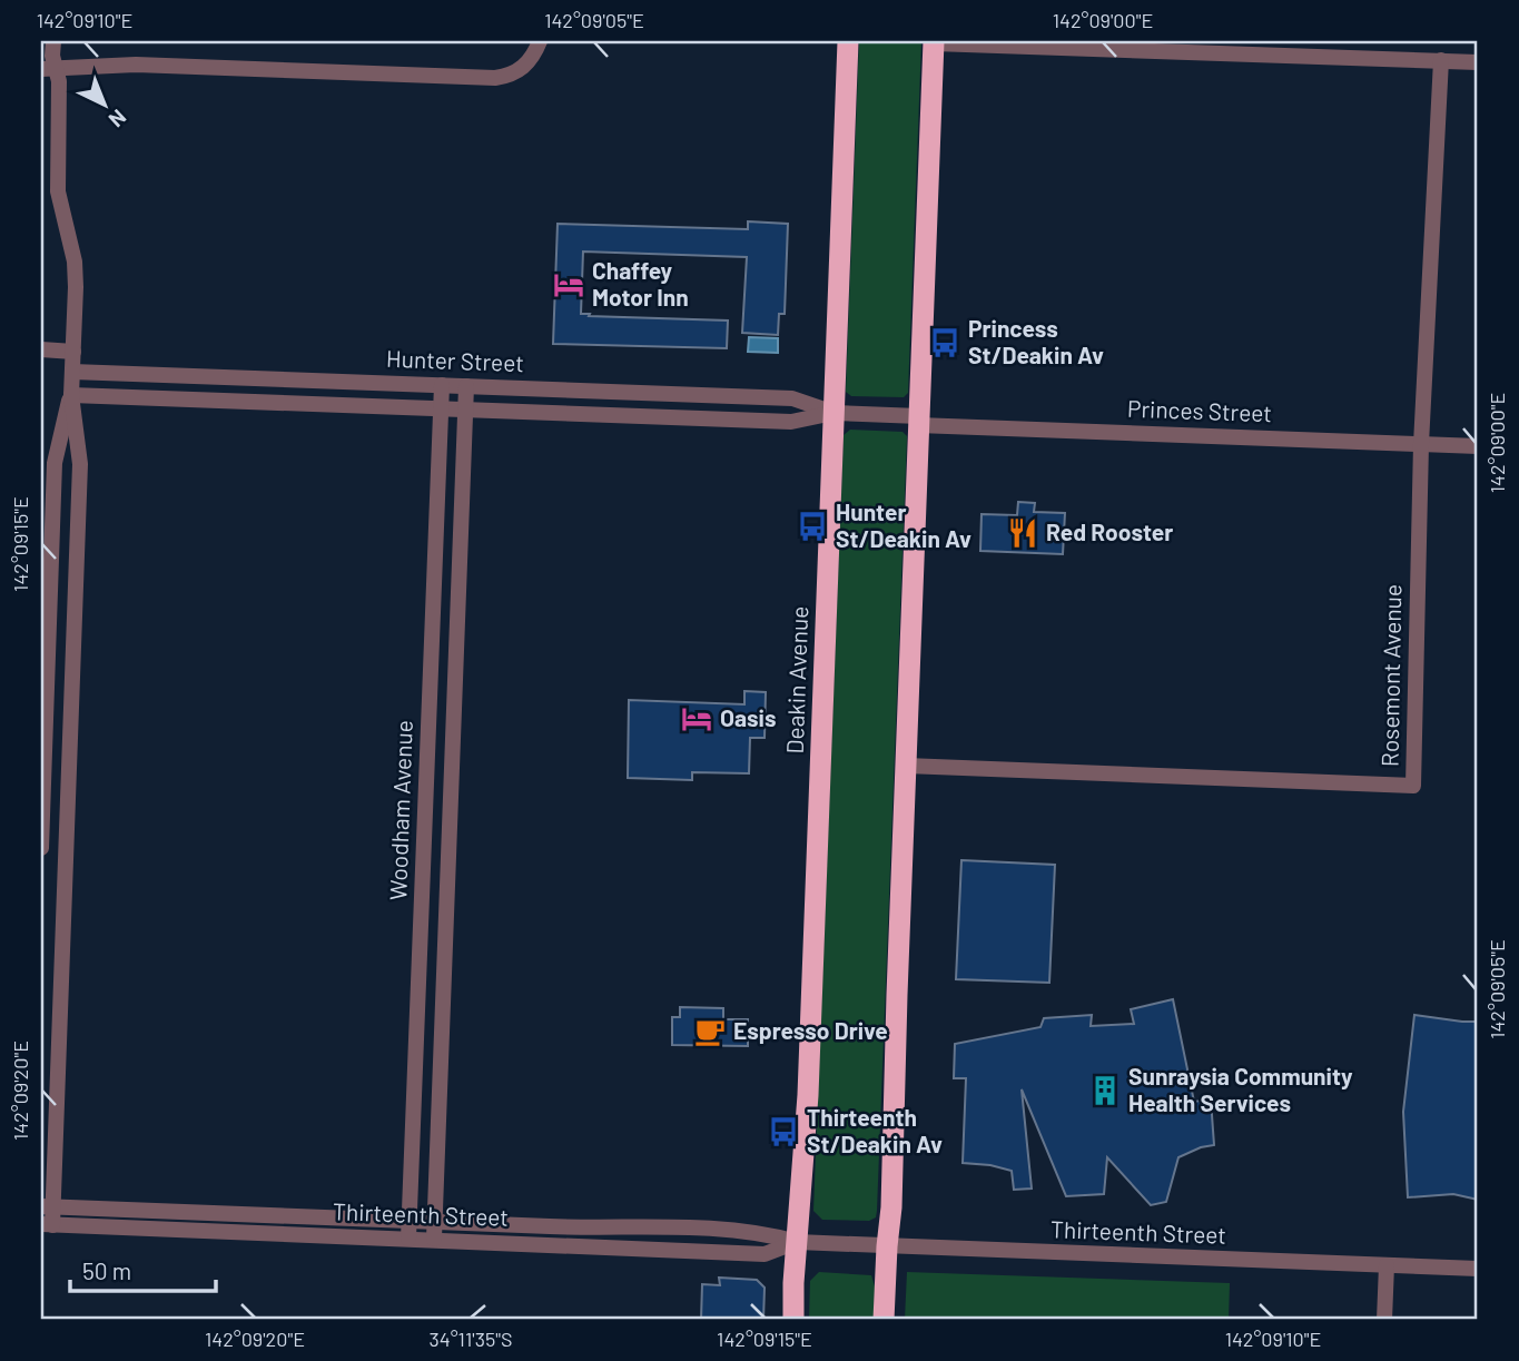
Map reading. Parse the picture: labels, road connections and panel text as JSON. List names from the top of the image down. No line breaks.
{"streets":{"highway":["Deakin Avenue"],"street":["Hunter Street","Princes Street","Rosemont Avenue","Woodham Avenue","Thirteenth Street"]},"crossings":[["Hunter Street","Princes Street"],["Hunter Street","Deakin Avenue"],["Hunter Street","Woodham Avenue"],["Princes Street","Rosemont Avenue"],["Deakin Avenue","Thirteenth Street"],["Woodham Avenue","Thirteenth Street"]],"places":{"hotel":["Chaffey Motor Inn","Oasis"],"bus stop":["Princess St/Deakin Av","Hunter St/Deakin Av","Thirteenth St/Deakin Av"],"restaurant":["Red Rooster"],"cafe":["Espresso Drive"],"building":["Sunraysia Community Health Services"]},"scale_bar":"50 m","north":"bottom right","coordinates":["142°09'10\"E","142°09'05\"E","142°09'00\"E","142°09'15\"E","142°09'20\"E","34°11'35\"S"]}
